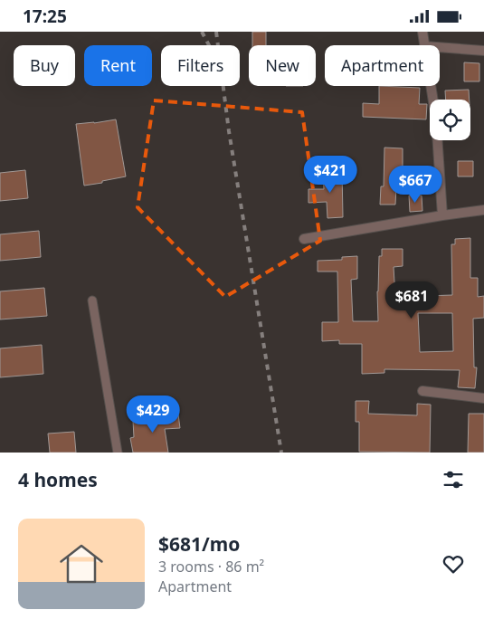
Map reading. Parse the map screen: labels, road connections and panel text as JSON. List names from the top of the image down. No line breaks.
{"page":{"status":"17:25","chip":["Buy","Rent","Filters","New","Apartment"],"price":["$421","$667","$681","$429"],"heading":"4 homes","list":[{"name":"$681/mo","note":"3 rooms · 86 m² · Apartment"}]}}
